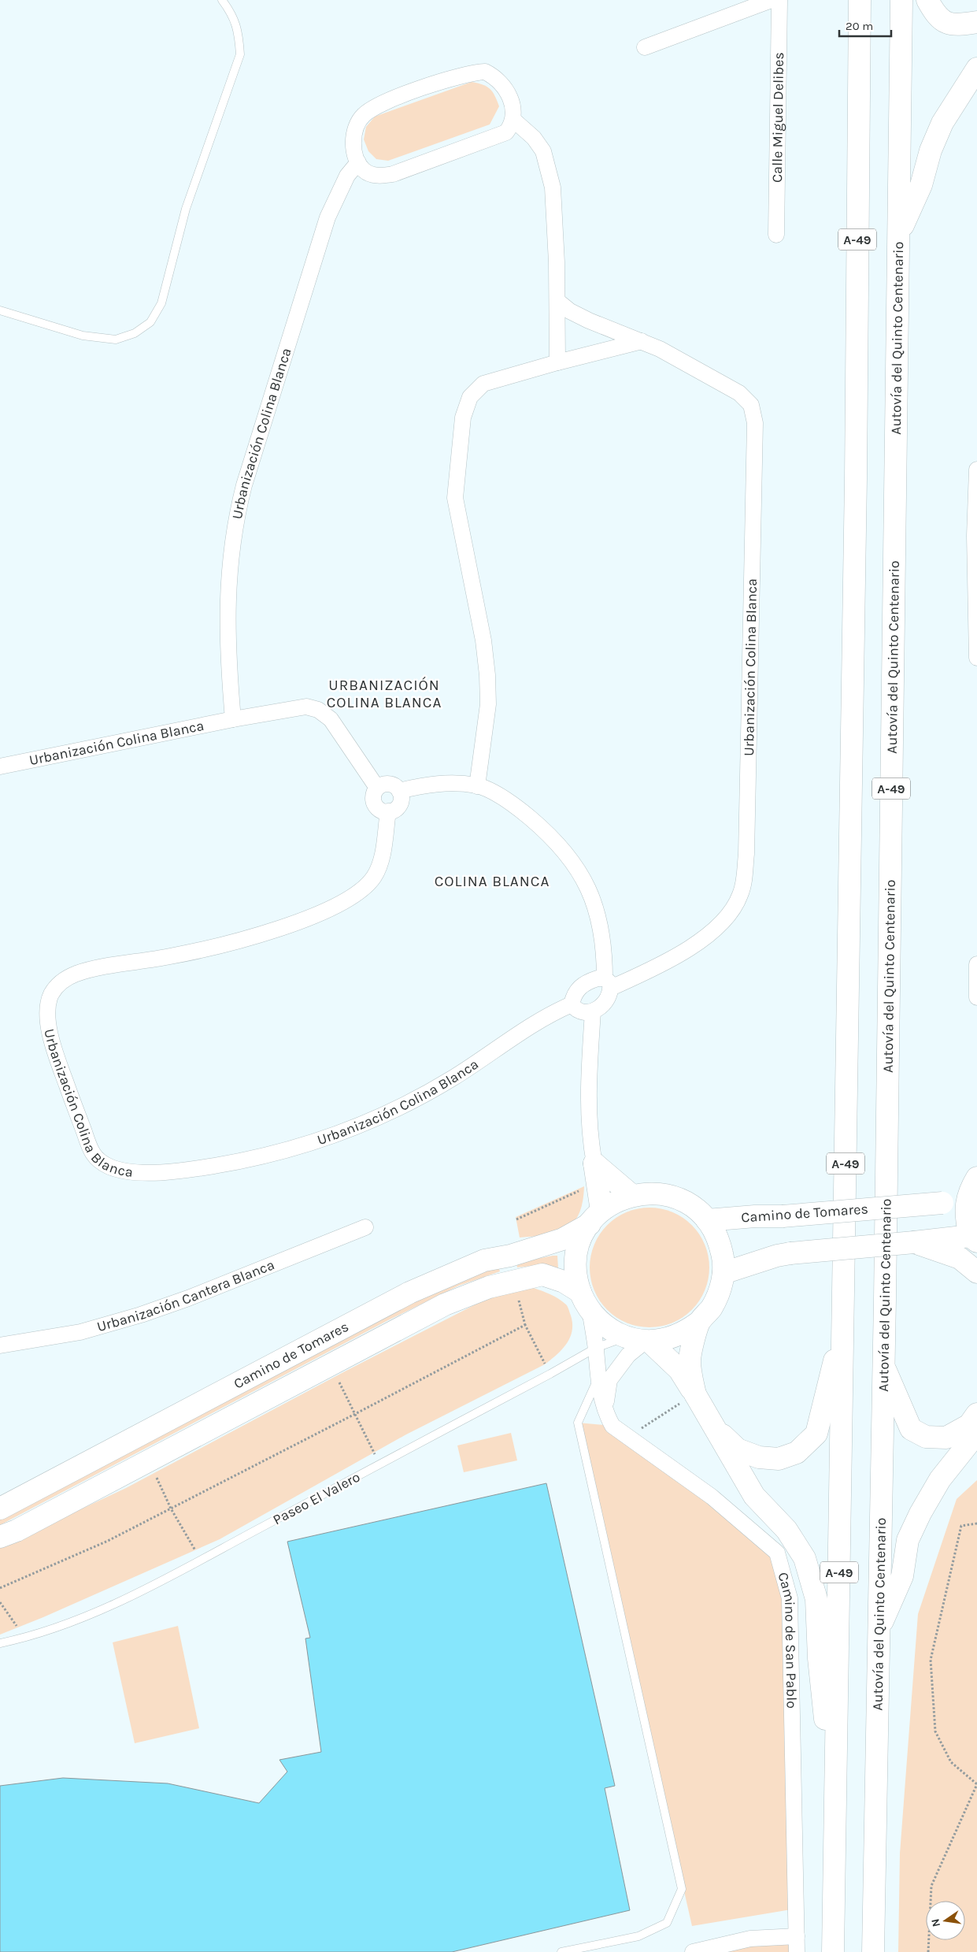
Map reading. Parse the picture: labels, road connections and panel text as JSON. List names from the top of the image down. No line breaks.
{"streets":{"main road":["A-49","Autovía del Quinto Centenario","Camino de Tomares"],"street":["Calle Miguel Delibes","Urbanización Colina Blanca","Urbanización Cantera Blanca","Camino de San Pablo"],"lane":["Paseo El Valero"]},"crossings":[["Camino de Tomares","Paseo El Valero"],["Camino de Tomares","Camino de San Pablo"],["Paseo El Valero","Camino de San Pablo"]],"districts":["URBANIZACIÓN COLINA BLANCA","COLINA BLANCA"],"scale_bar":"20 m","north":"left"}
